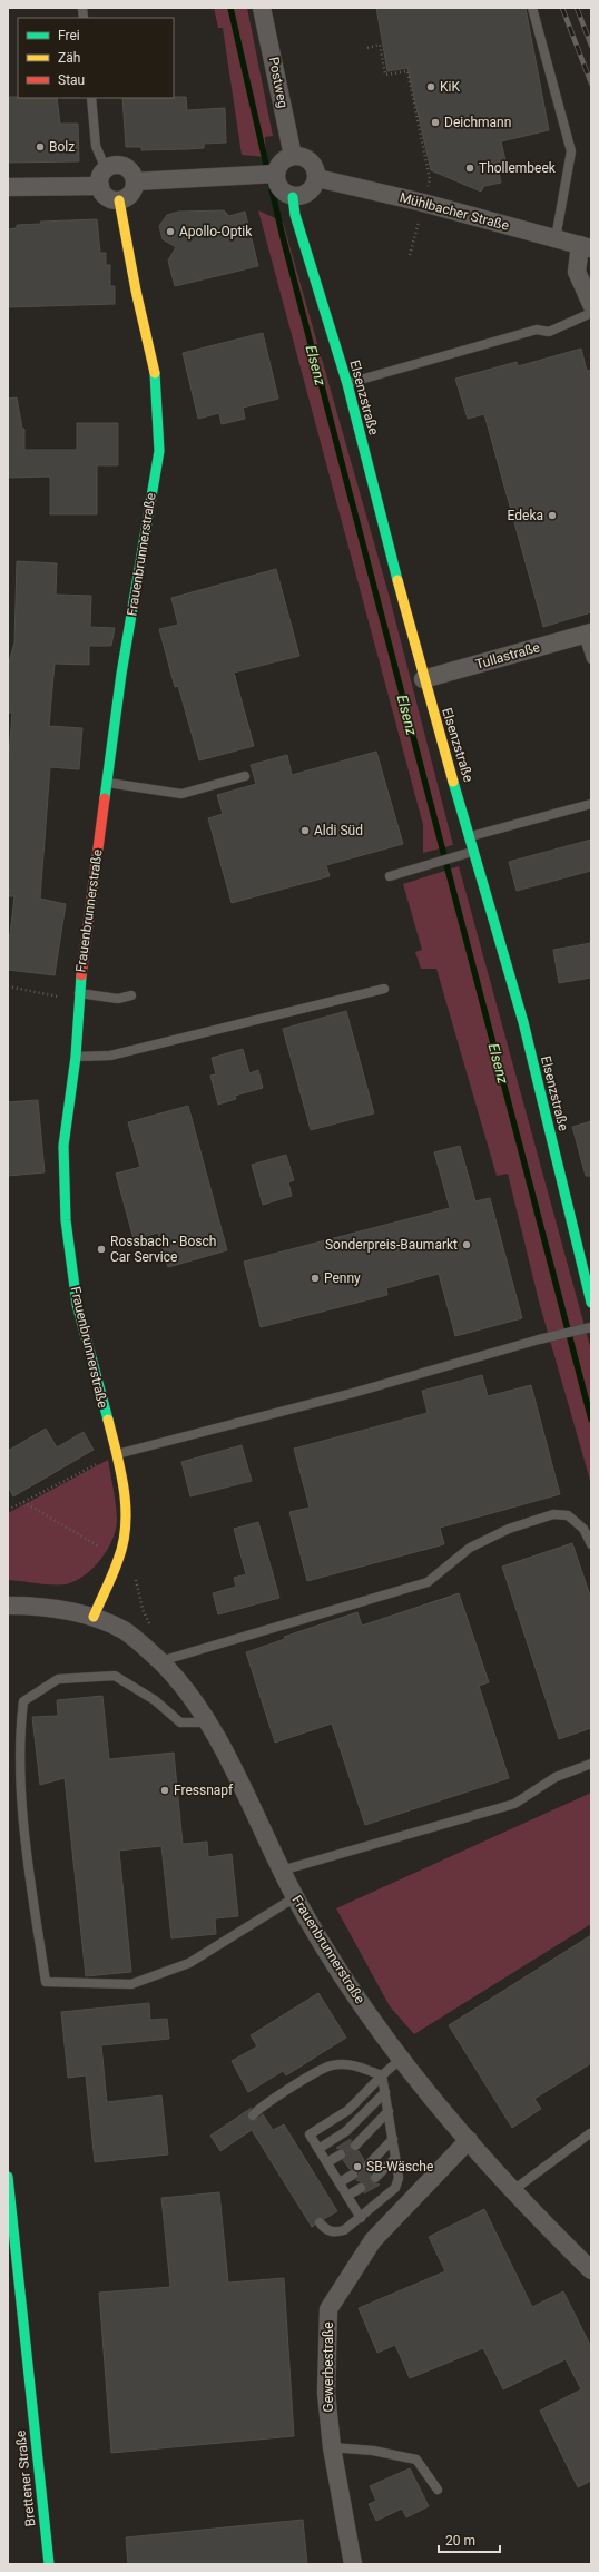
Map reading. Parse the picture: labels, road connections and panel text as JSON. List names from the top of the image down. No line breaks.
{"streets":{"street":["Postweg","Mühlbacher Straße","Elsenzstraße","Frauenbrunnerstraße","Tullastraße","Gewerbestraße","Brettener Straße"]},"crossings":[["Postweg","Mühlbacher Straße"],["Postweg","Elsenzstraße"],["Mühlbacher Straße","Elsenzstraße"],["Elsenzstraße","Tullastraße"],["Frauenbrunnerstraße","Gewerbestraße"]],"water":["Elsenz"],"places":["KiK","Deichmann","Bolz","Thollembeek","Apollo-Optik","Edeka","Aldi Süd","Sonderpreis-Baumarkt","Rossbach - Bosch Car Service","Penny","Fressnapf","SB-Wäsche"],"legend":["Frei","Zäh","Stau"],"scale_bar":"20 m"}
